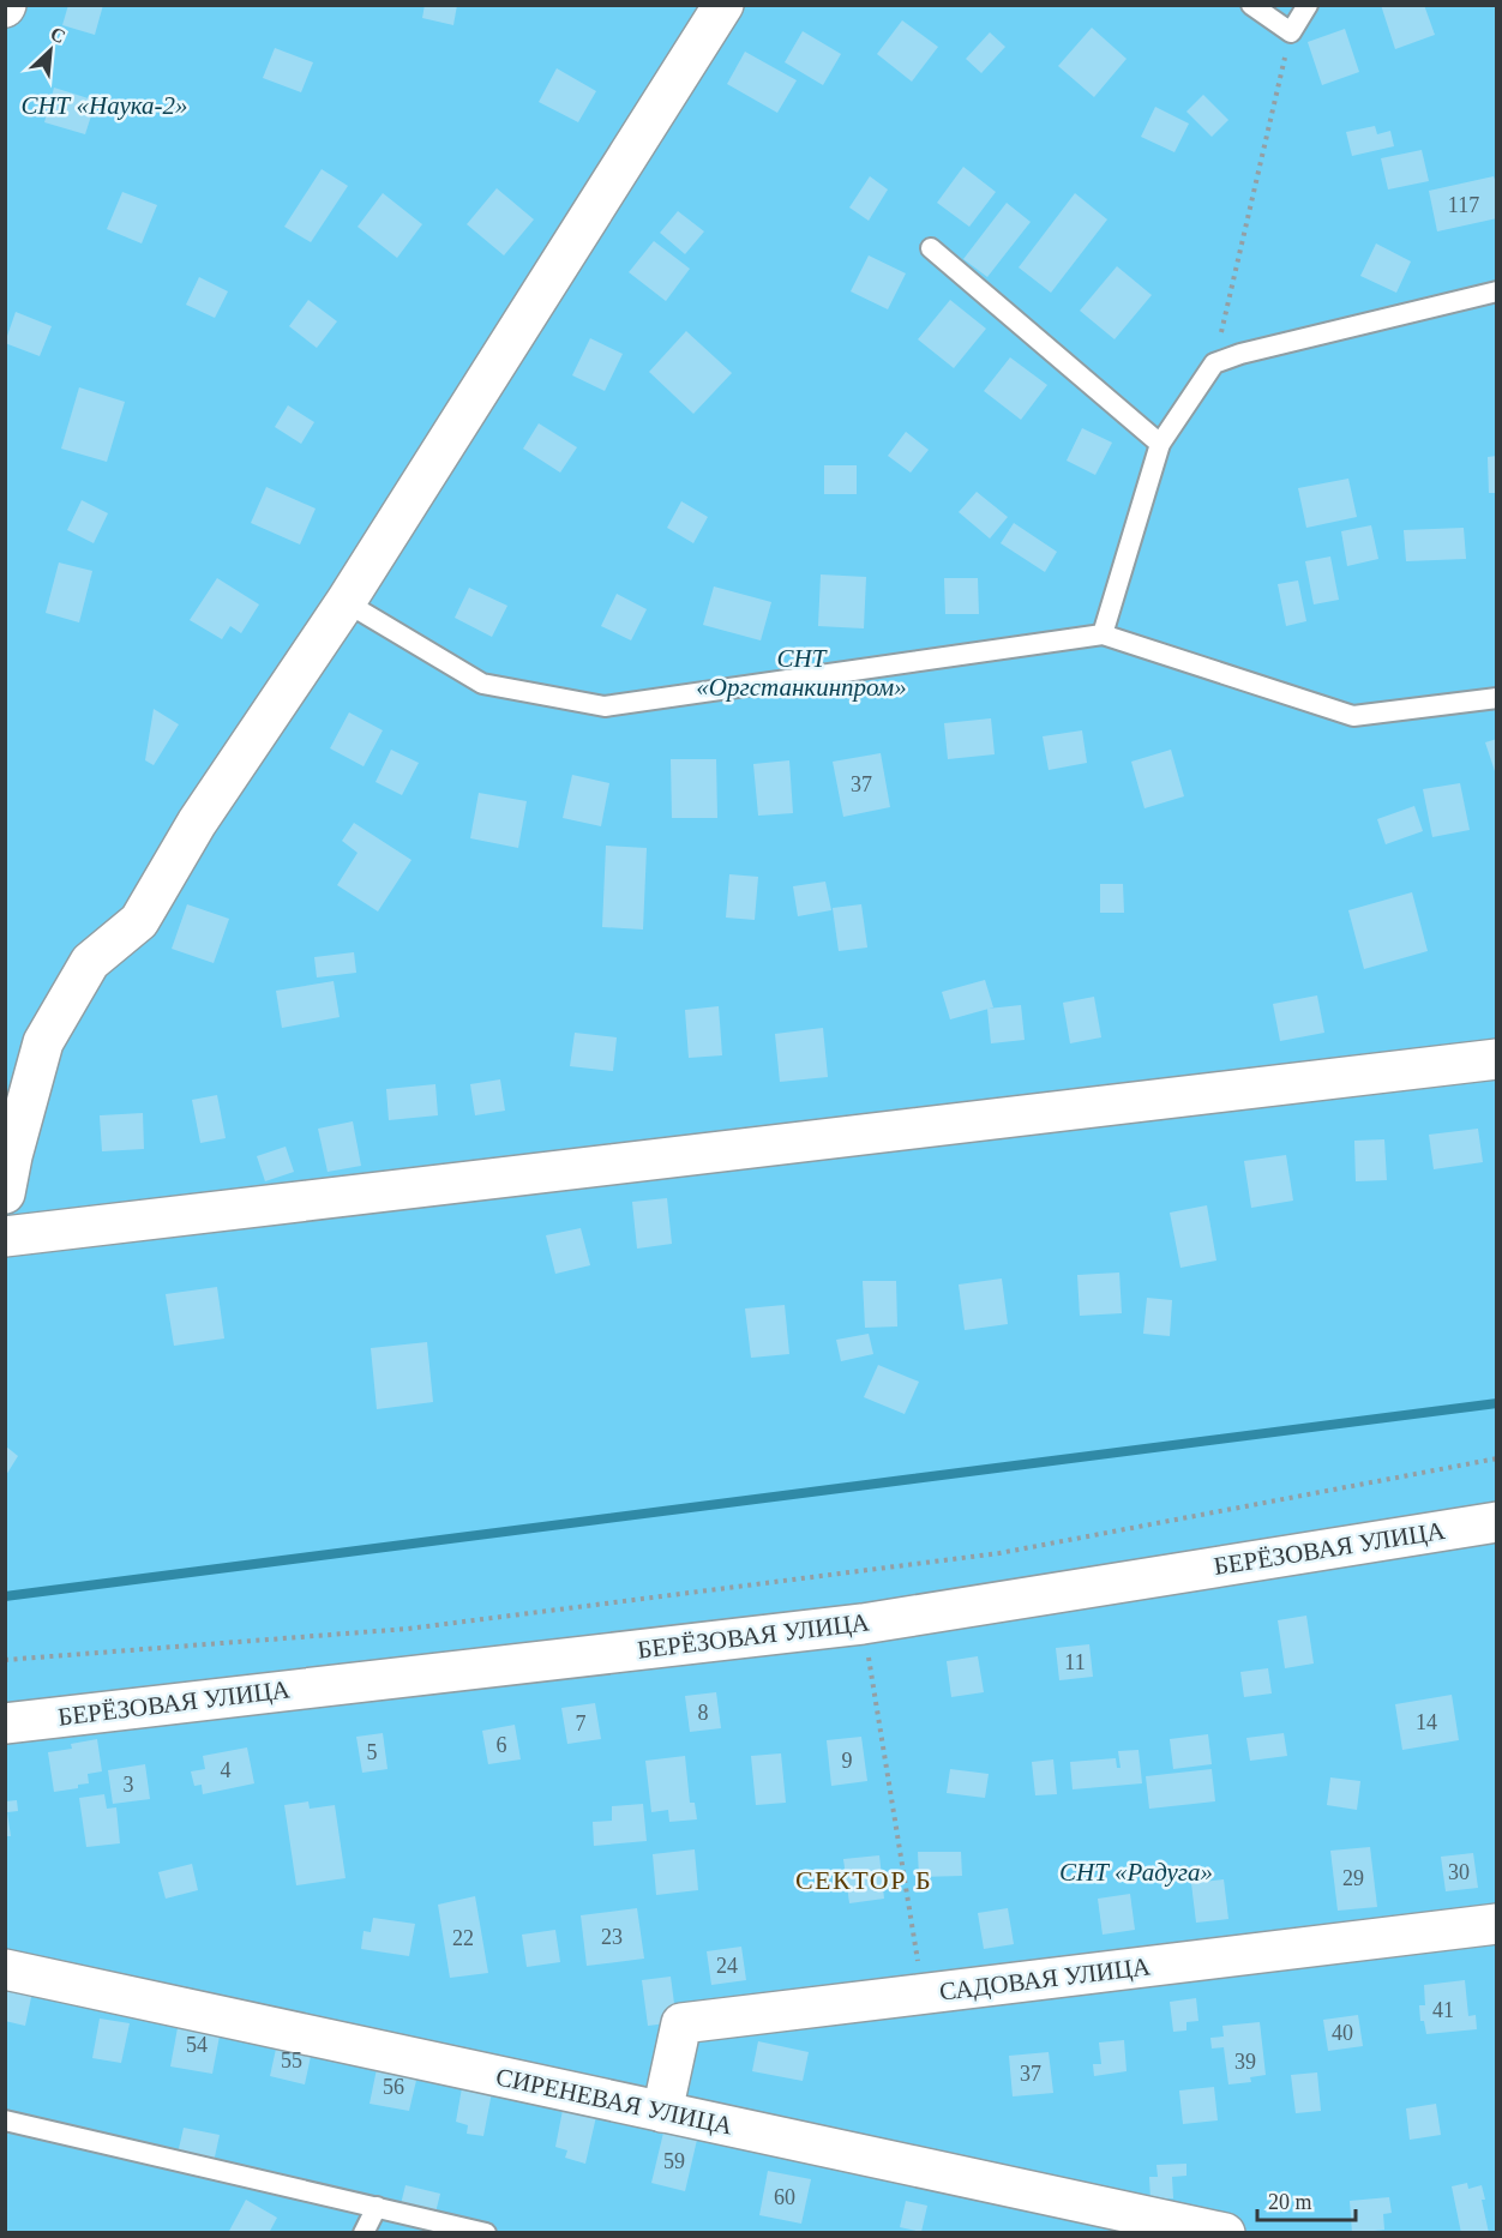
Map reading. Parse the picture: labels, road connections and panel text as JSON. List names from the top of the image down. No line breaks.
{"streets":{"street":["БЕРЁЗОВАЯ УЛИЦА","САДОВАЯ УЛИЦА","СИРЕНЕВАЯ УЛИЦА"]},"crossings":[["САДОВАЯ УЛИЦА","СИРЕНЕВАЯ УЛИЦА"]],"districts":["СЕКТОР Б"],"parks":["СНТ «Наука-2»","СНТ «Оргстанкинпром»","СНТ «Радуга»"],"house_numbers":["117","37","11","8","14","7","6","5","9","4","3","30","29","23","22","24","41","40","54","55","39","37","56","59","60"],"scale_bar":"20 m","north":"top right"}
